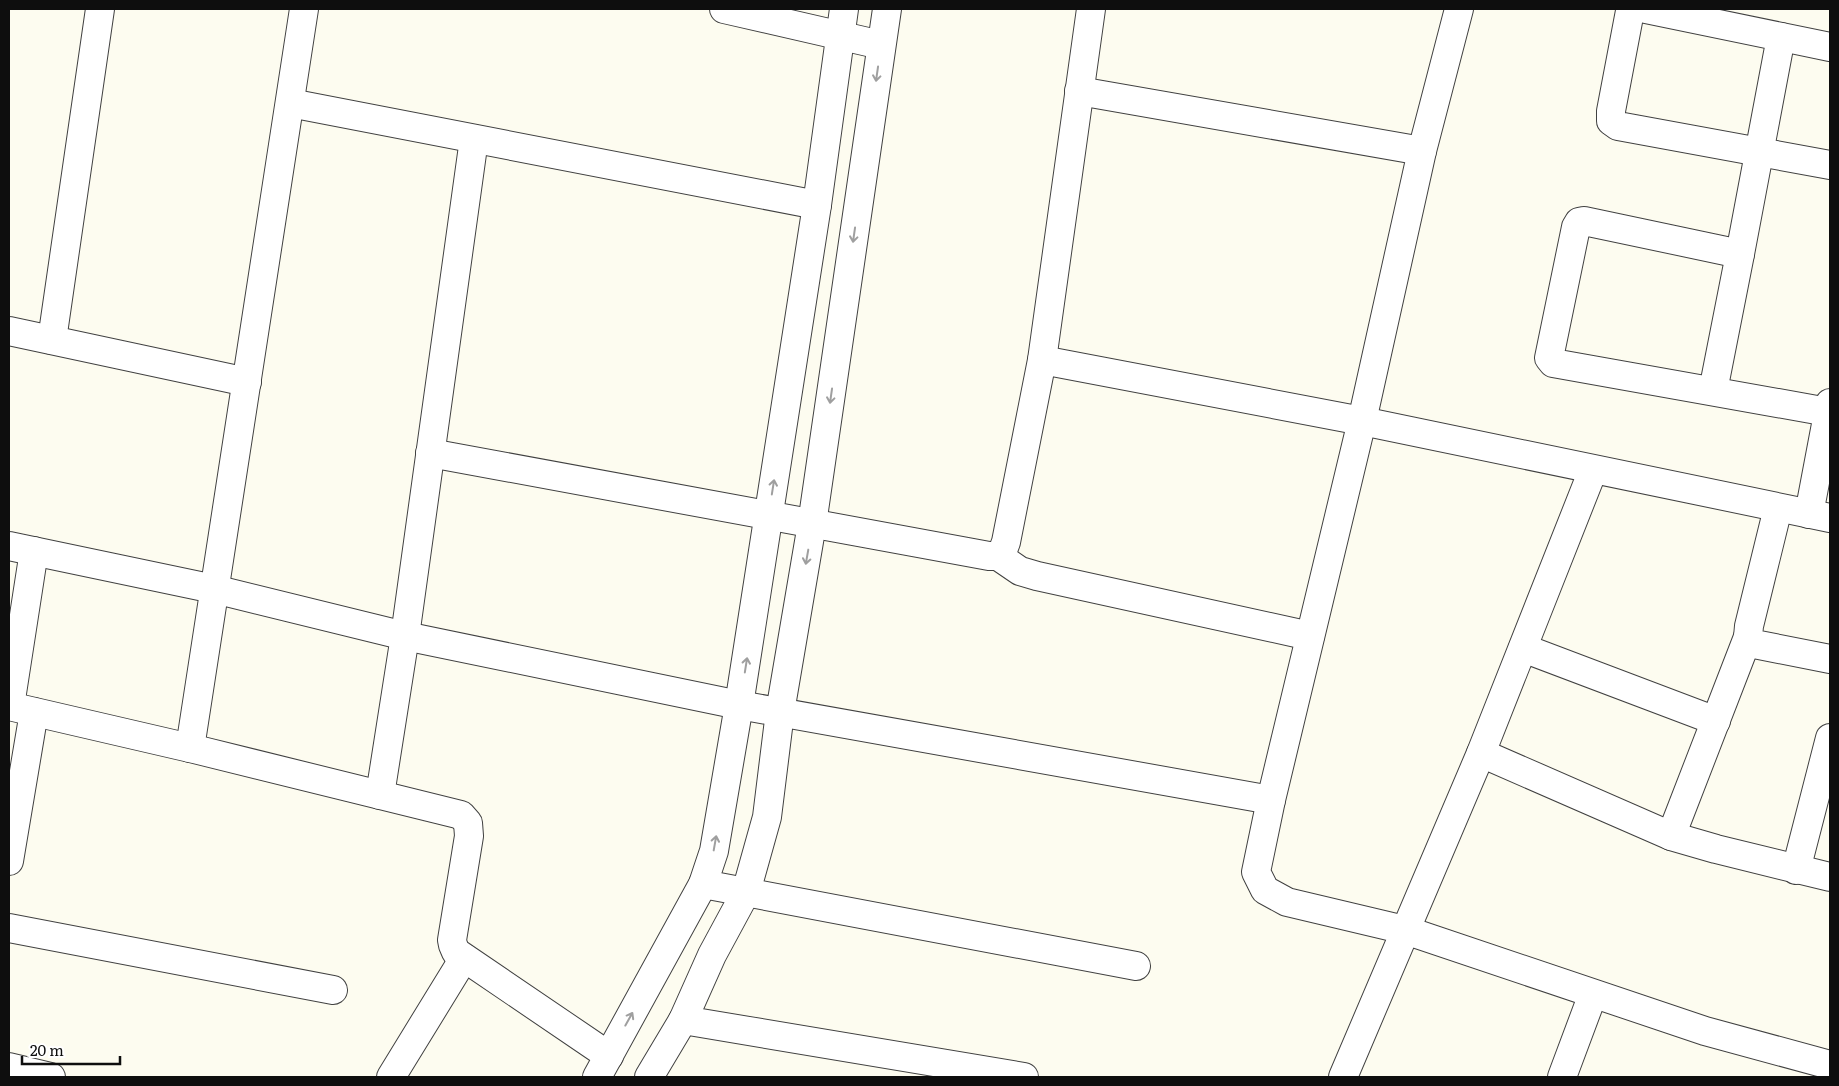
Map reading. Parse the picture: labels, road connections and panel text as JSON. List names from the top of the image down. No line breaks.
{"scale_bar":"20 m"}
